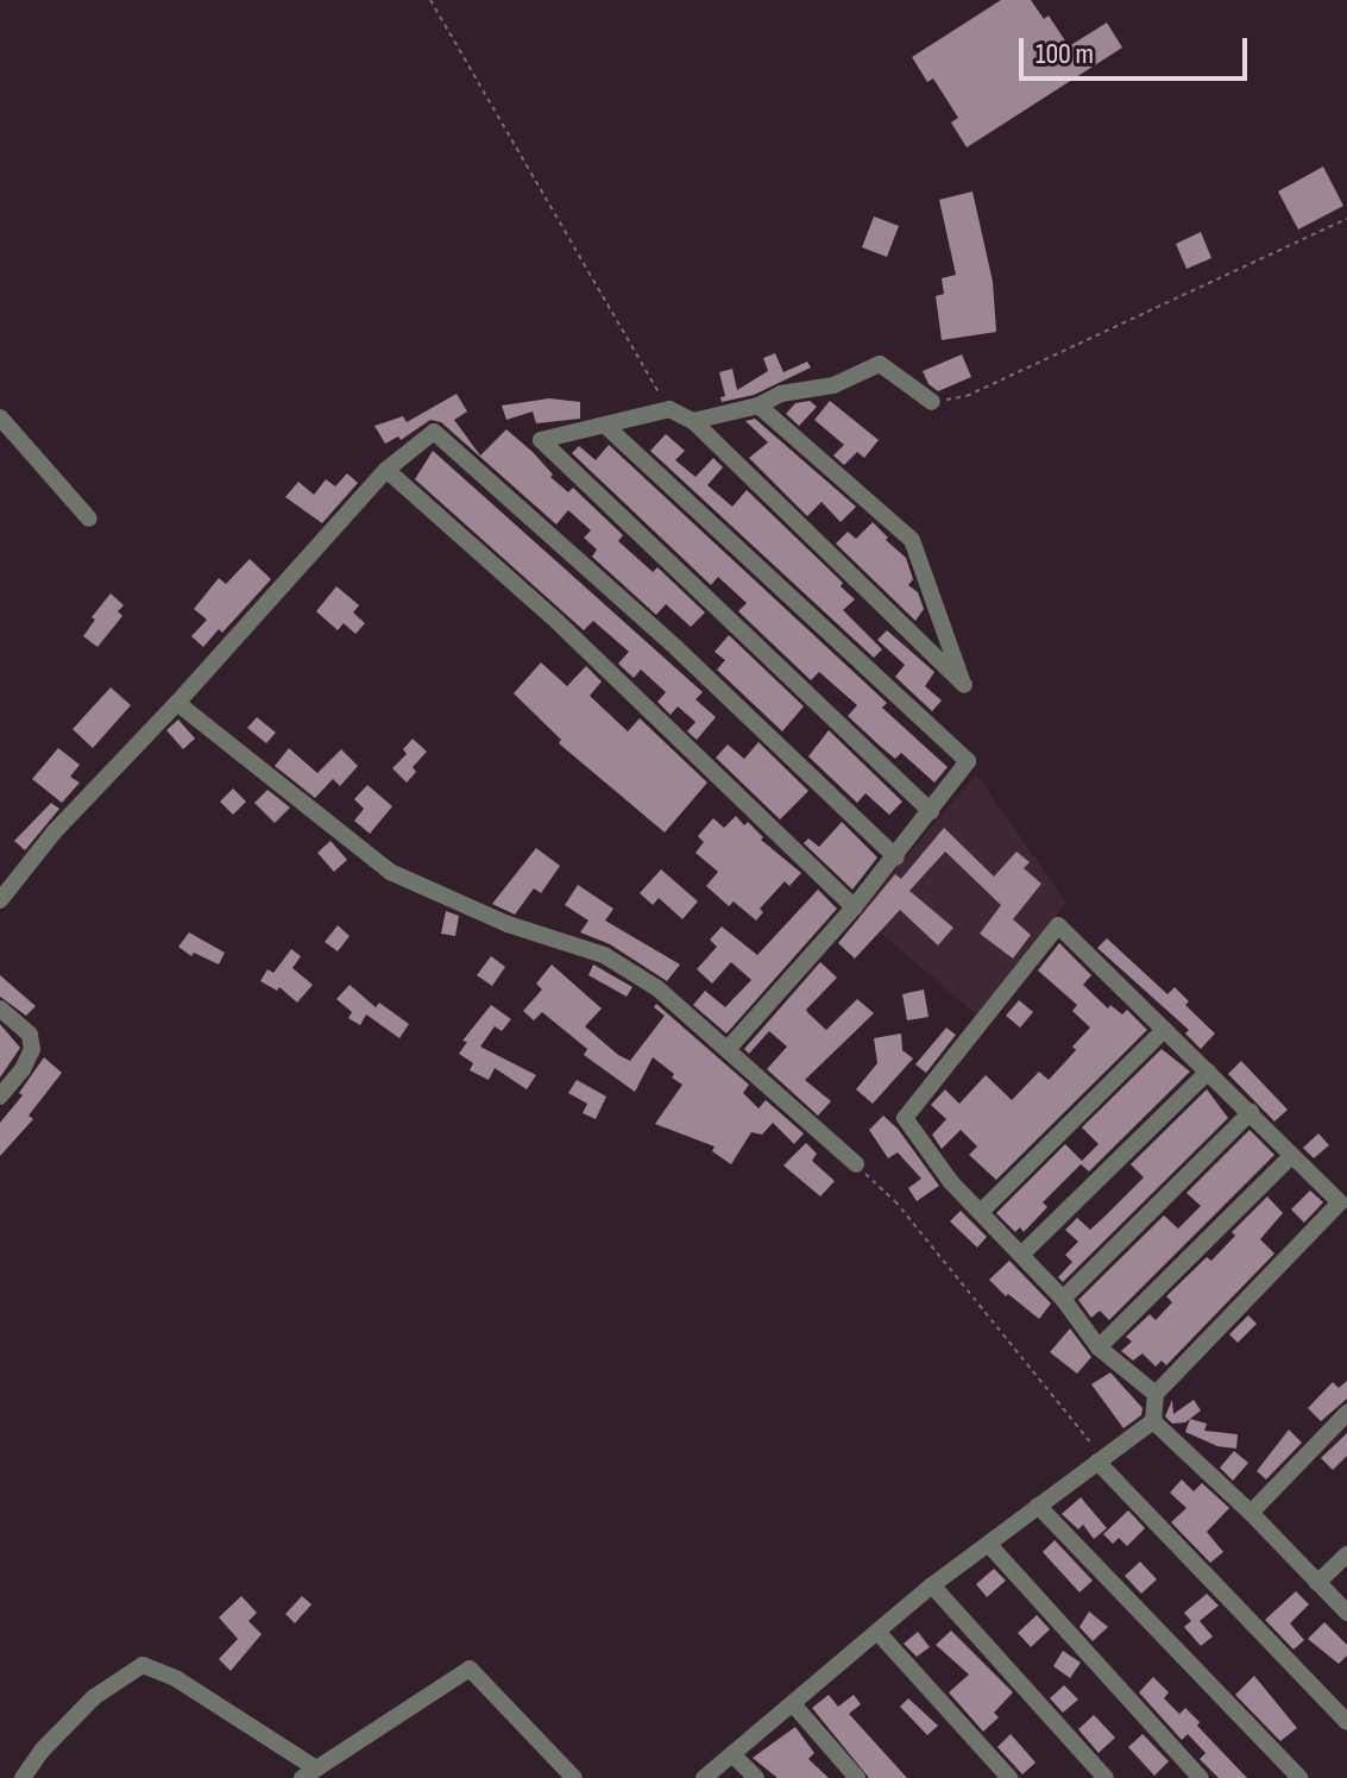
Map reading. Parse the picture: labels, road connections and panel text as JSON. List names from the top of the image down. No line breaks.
{"scale_bar":"100 m"}
